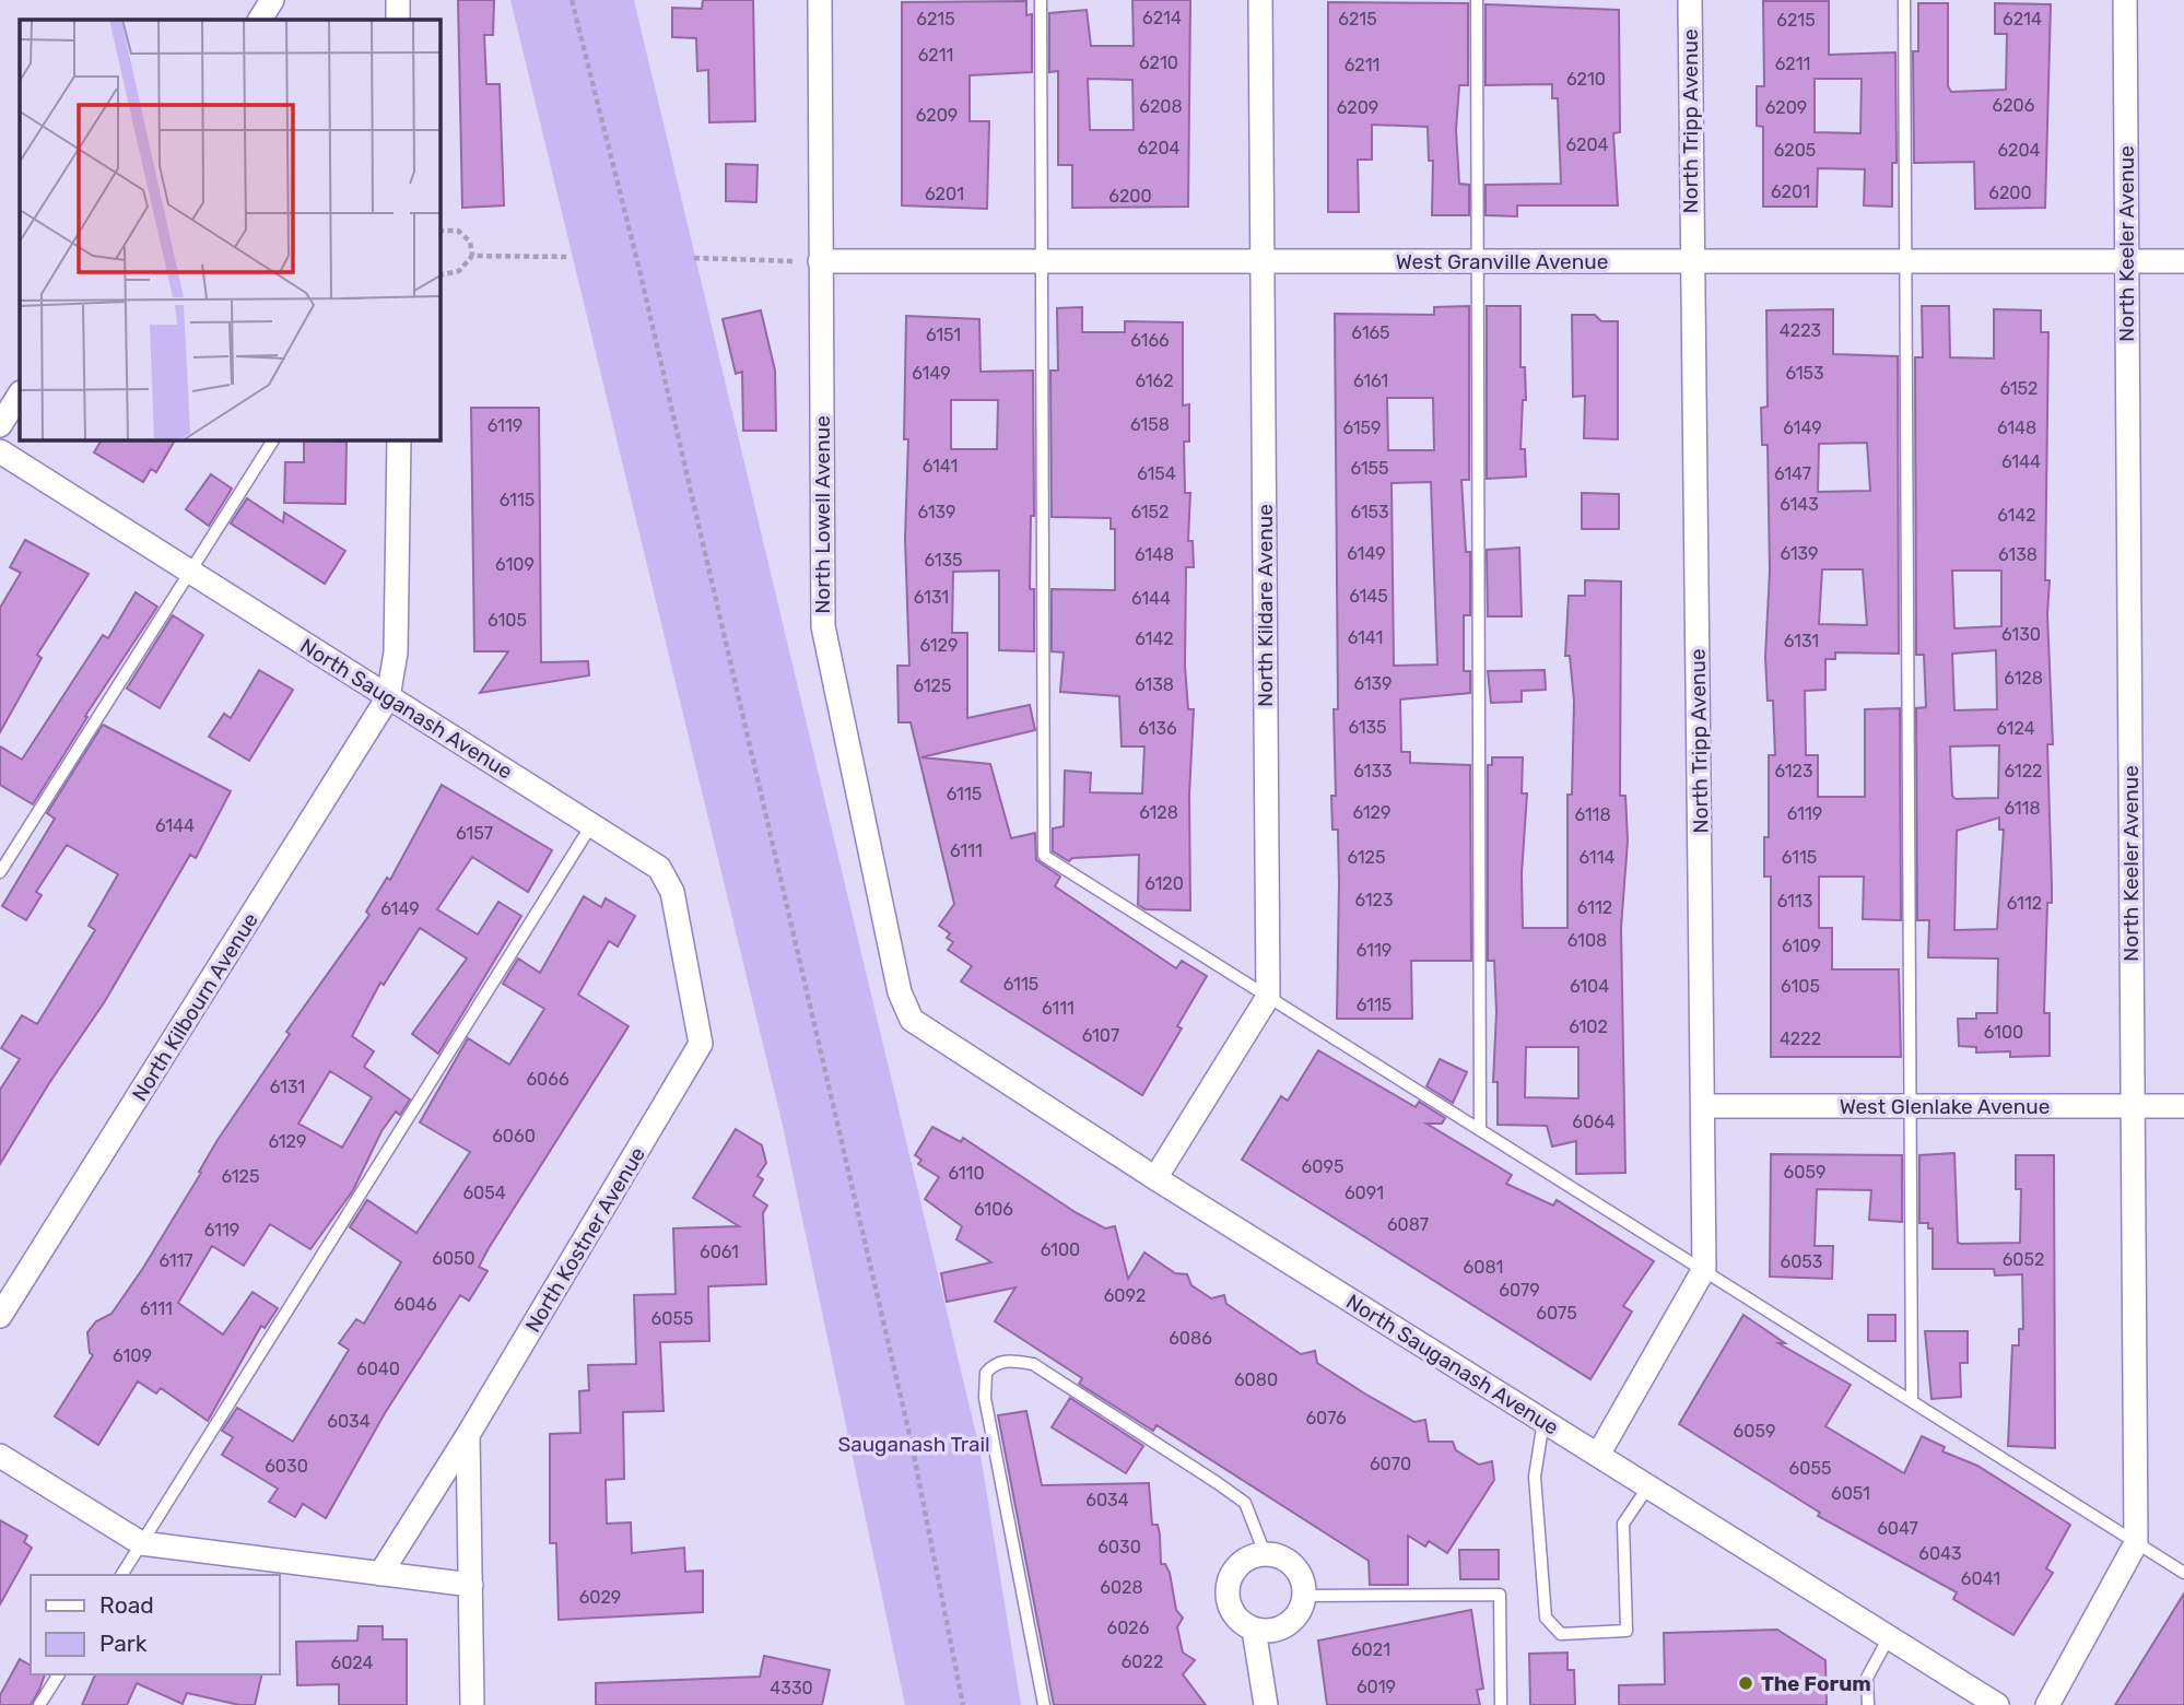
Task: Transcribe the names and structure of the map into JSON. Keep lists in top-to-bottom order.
{
  "streets": {
    "street": [
      "North Tripp Avenue",
      "North Keeler Avenue",
      "West Granville Avenue",
      "North Lowell Avenue",
      "North Kildare Avenue",
      "North Sauganash Avenue",
      "North Kilbourn Avenue",
      "West Glenlake Avenue",
      "North Kostner Avenue"
    ]
  },
  "crossings": [
    ["North Tripp Avenue", "West Granville Avenue"],
    ["North Tripp Avenue", "North Sauganash Avenue"],
    ["North Tripp Avenue", "West Glenlake Avenue"],
    ["North Keeler Avenue", "West Granville Avenue"],
    ["North Keeler Avenue", "West Glenlake Avenue"],
    ["West Granville Avenue", "North Lowell Avenue"],
    ["West Granville Avenue", "North Kildare Avenue"],
    ["North Lowell Avenue", "North Sauganash Avenue"],
    ["North Sauganash Avenue", "North Kilbourn Avenue"],
    ["North Sauganash Avenue", "North Kostner Avenue"]
  ],
  "parks": ["Sauganash Trail"],
  "places": ["The Forum"],
  "house_numbers": [
    "6214",
    "6215",
    "6215",
    "6214",
    "6215",
    "6211",
    "6210",
    "6211",
    "6211",
    "6210",
    "6206",
    "6208",
    "6209",
    "6209",
    "6209",
    "6204",
    "6204",
    "6205",
    "6204",
    "6201",
    "6200",
    "6201",
    "6200",
    "4223",
    "6165",
    "6151",
    "6166",
    "6149",
    "6153",
    "6162",
    "6161",
    "6152",
    "6158",
    "6119",
    "6159",
    "6149",
    "6148",
    "6144",
    "6141",
    "6155",
    "6154",
    "6147",
    "6115",
    "6143",
    "6139",
    "6152",
    "6153",
    "6142",
    "6149",
    "6139",
    "6148",
    "6138",
    "6135",
    "6109",
    "6145",
    "6131",
    "6144",
    "6105",
    "6130",
    "6141",
    "6142",
    "6131",
    "6129",
    "6128",
    "6139",
    "6138",
    "6125",
    "6135",
    "6136",
    "6124",
    "6133",
    "6123",
    "6122",
    "6115",
    "6118",
    "6128",
    "6129",
    "6119",
    "6118",
    "6144",
    "6157",
    "6111",
    "6125",
    "6114",
    "6115",
    "6120",
    "6123",
    "6113",
    "6112",
    "6112",
    "6149",
    "6108",
    "6109",
    "6119",
    "6115",
    "6104",
    "6105",
    "6115",
    "6111",
    "6102",
    "6100",
    "6107",
    "4222",
    "6066",
    "6131",
    "6064",
    "6060",
    "6129",
    "6095",
    "6059",
    "6110",
    "6125",
    "6054",
    "6091",
    "6106",
    "6087",
    "6119",
    "6100",
    "6061",
    "6050",
    "6052",
    "6117",
    "6053",
    "6081",
    "6079",
    "6092",
    "6046",
    "6111",
    "6075",
    "6055",
    "6086",
    "6109",
    "6040",
    "6080",
    "6076",
    "6034",
    "6059",
    "6070",
    "6030",
    "6055",
    "6051",
    "6034",
    "6047",
    "6030",
    "6043",
    "6041",
    "6028",
    "6029",
    "6026",
    "6021",
    "6022",
    "6024",
    "6019",
    "4330"
  ],
  "legend": ["Road", "Park"]
}
